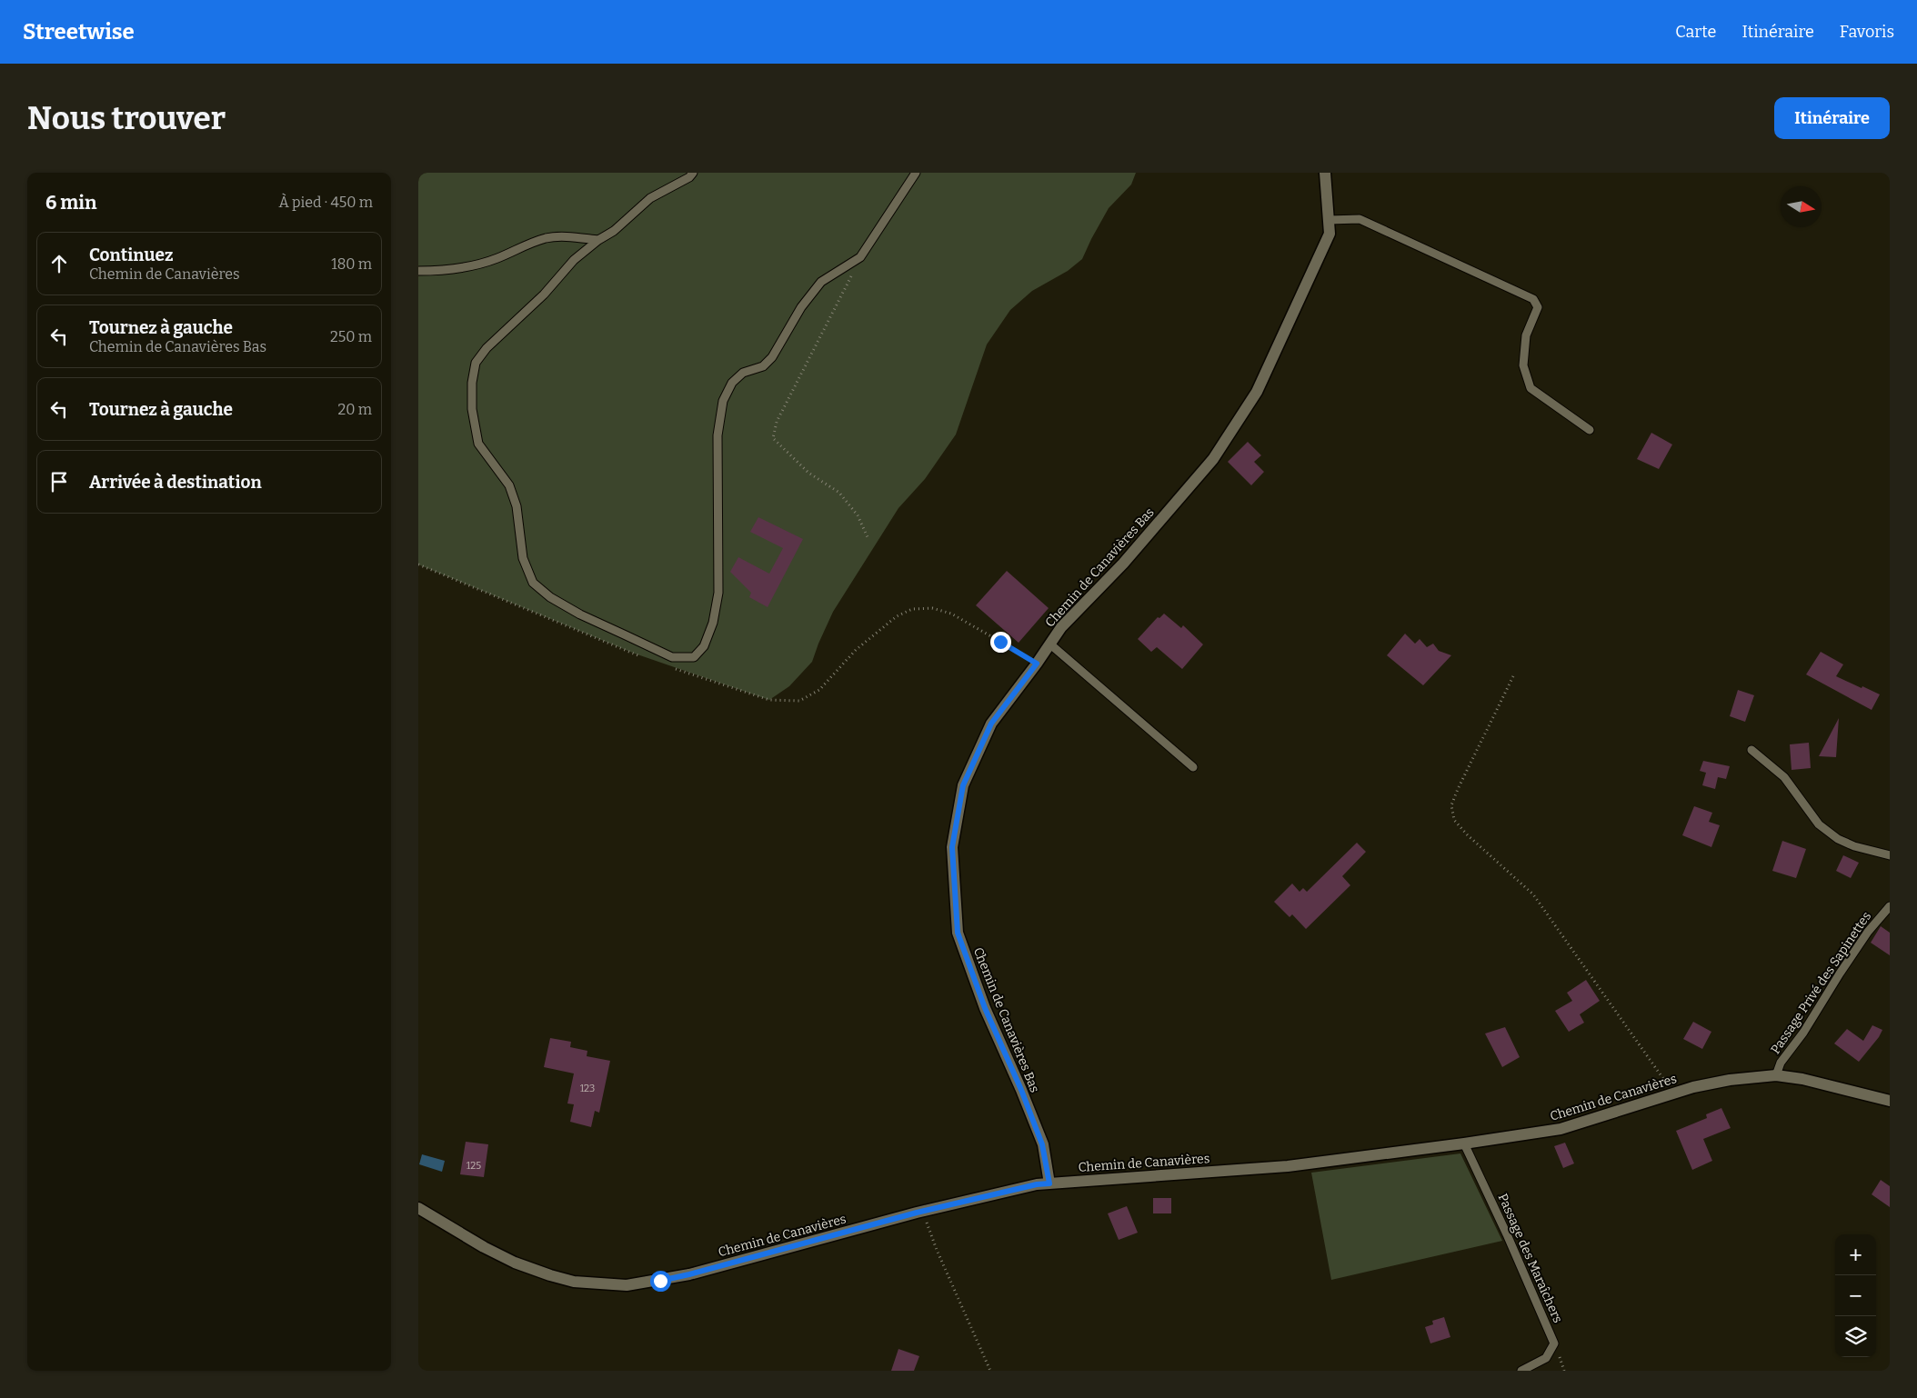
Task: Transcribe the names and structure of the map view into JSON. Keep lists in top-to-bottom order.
{
  "streets": {
    "street": ["Chemin de Canavières Bas", "Chemin de Canavières"],
    "lane": ["Passage Privé des Sapinettes", "Passage des Maraîchers"]
  },
  "crossings": [
    ["Chemin de Canavières Bas", "Chemin de Canavières"],
    ["Passage Privé des Sapinettes", "Chemin de Canavières"],
    ["Chemin de Canavières", "Passage des Maraîchers"]
  ],
  "house_numbers": ["123", "125"],
  "north": "right",
  "page": {
    "header": "Streetwise",
    "nav": ["Carte", "Itinéraire", "Favoris"],
    "buttons": "Itinéraire",
    "title": "Nous trouver",
    "heading": ["6 min", "À pied · 450 m"],
    "list": [
      ["Continuez", "Chemin de Canavières", "180 m"],
      ["Tournez à gauche", "Chemin de Canavières Bas", "250 m"],
      ["Tournez à gauche", "20 m"],
      "Arrivée à destination"
    ],
    "map_buttons": ["+", "−"]
  }
}
